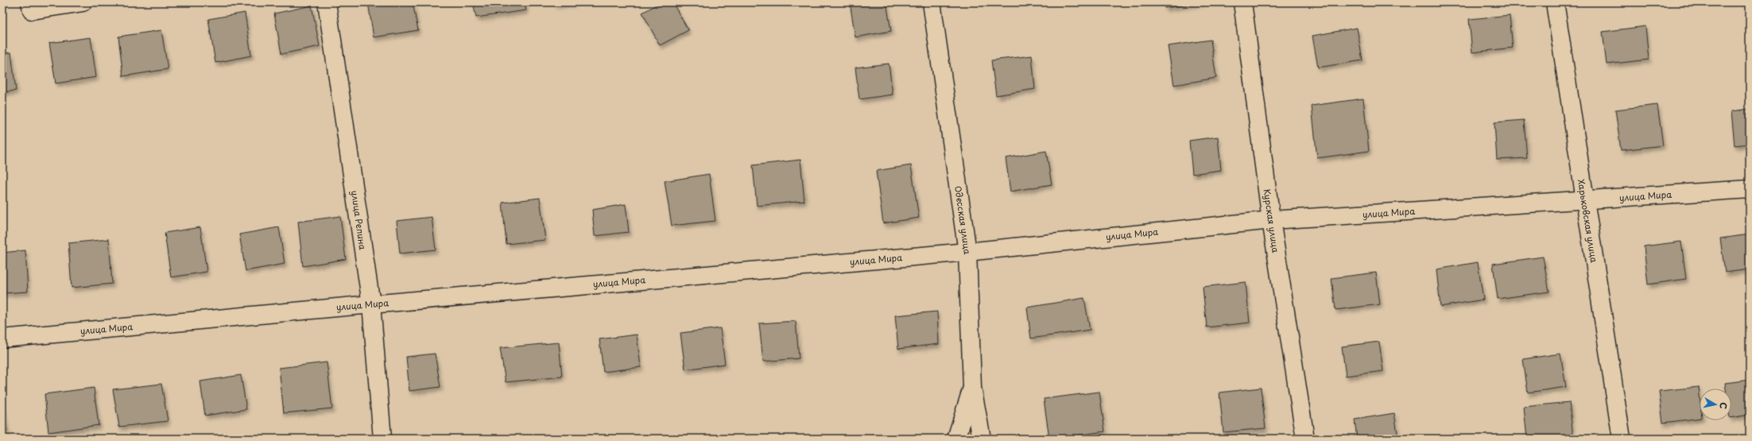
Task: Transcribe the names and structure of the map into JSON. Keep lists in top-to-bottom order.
{
  "streets": {
    "street": [
      "улица Мира",
      "улица Репина",
      "Одесская улица",
      "Курская улица",
      "Харьковская улица"
    ]
  },
  "crossings": [
    ["улица Мира", "улица Репина"],
    ["улица Мира", "Одесская улица"],
    ["улица Мира", "Курская улица"],
    ["улица Мира", "Харьковская улица"]
  ],
  "north": "right"
}
